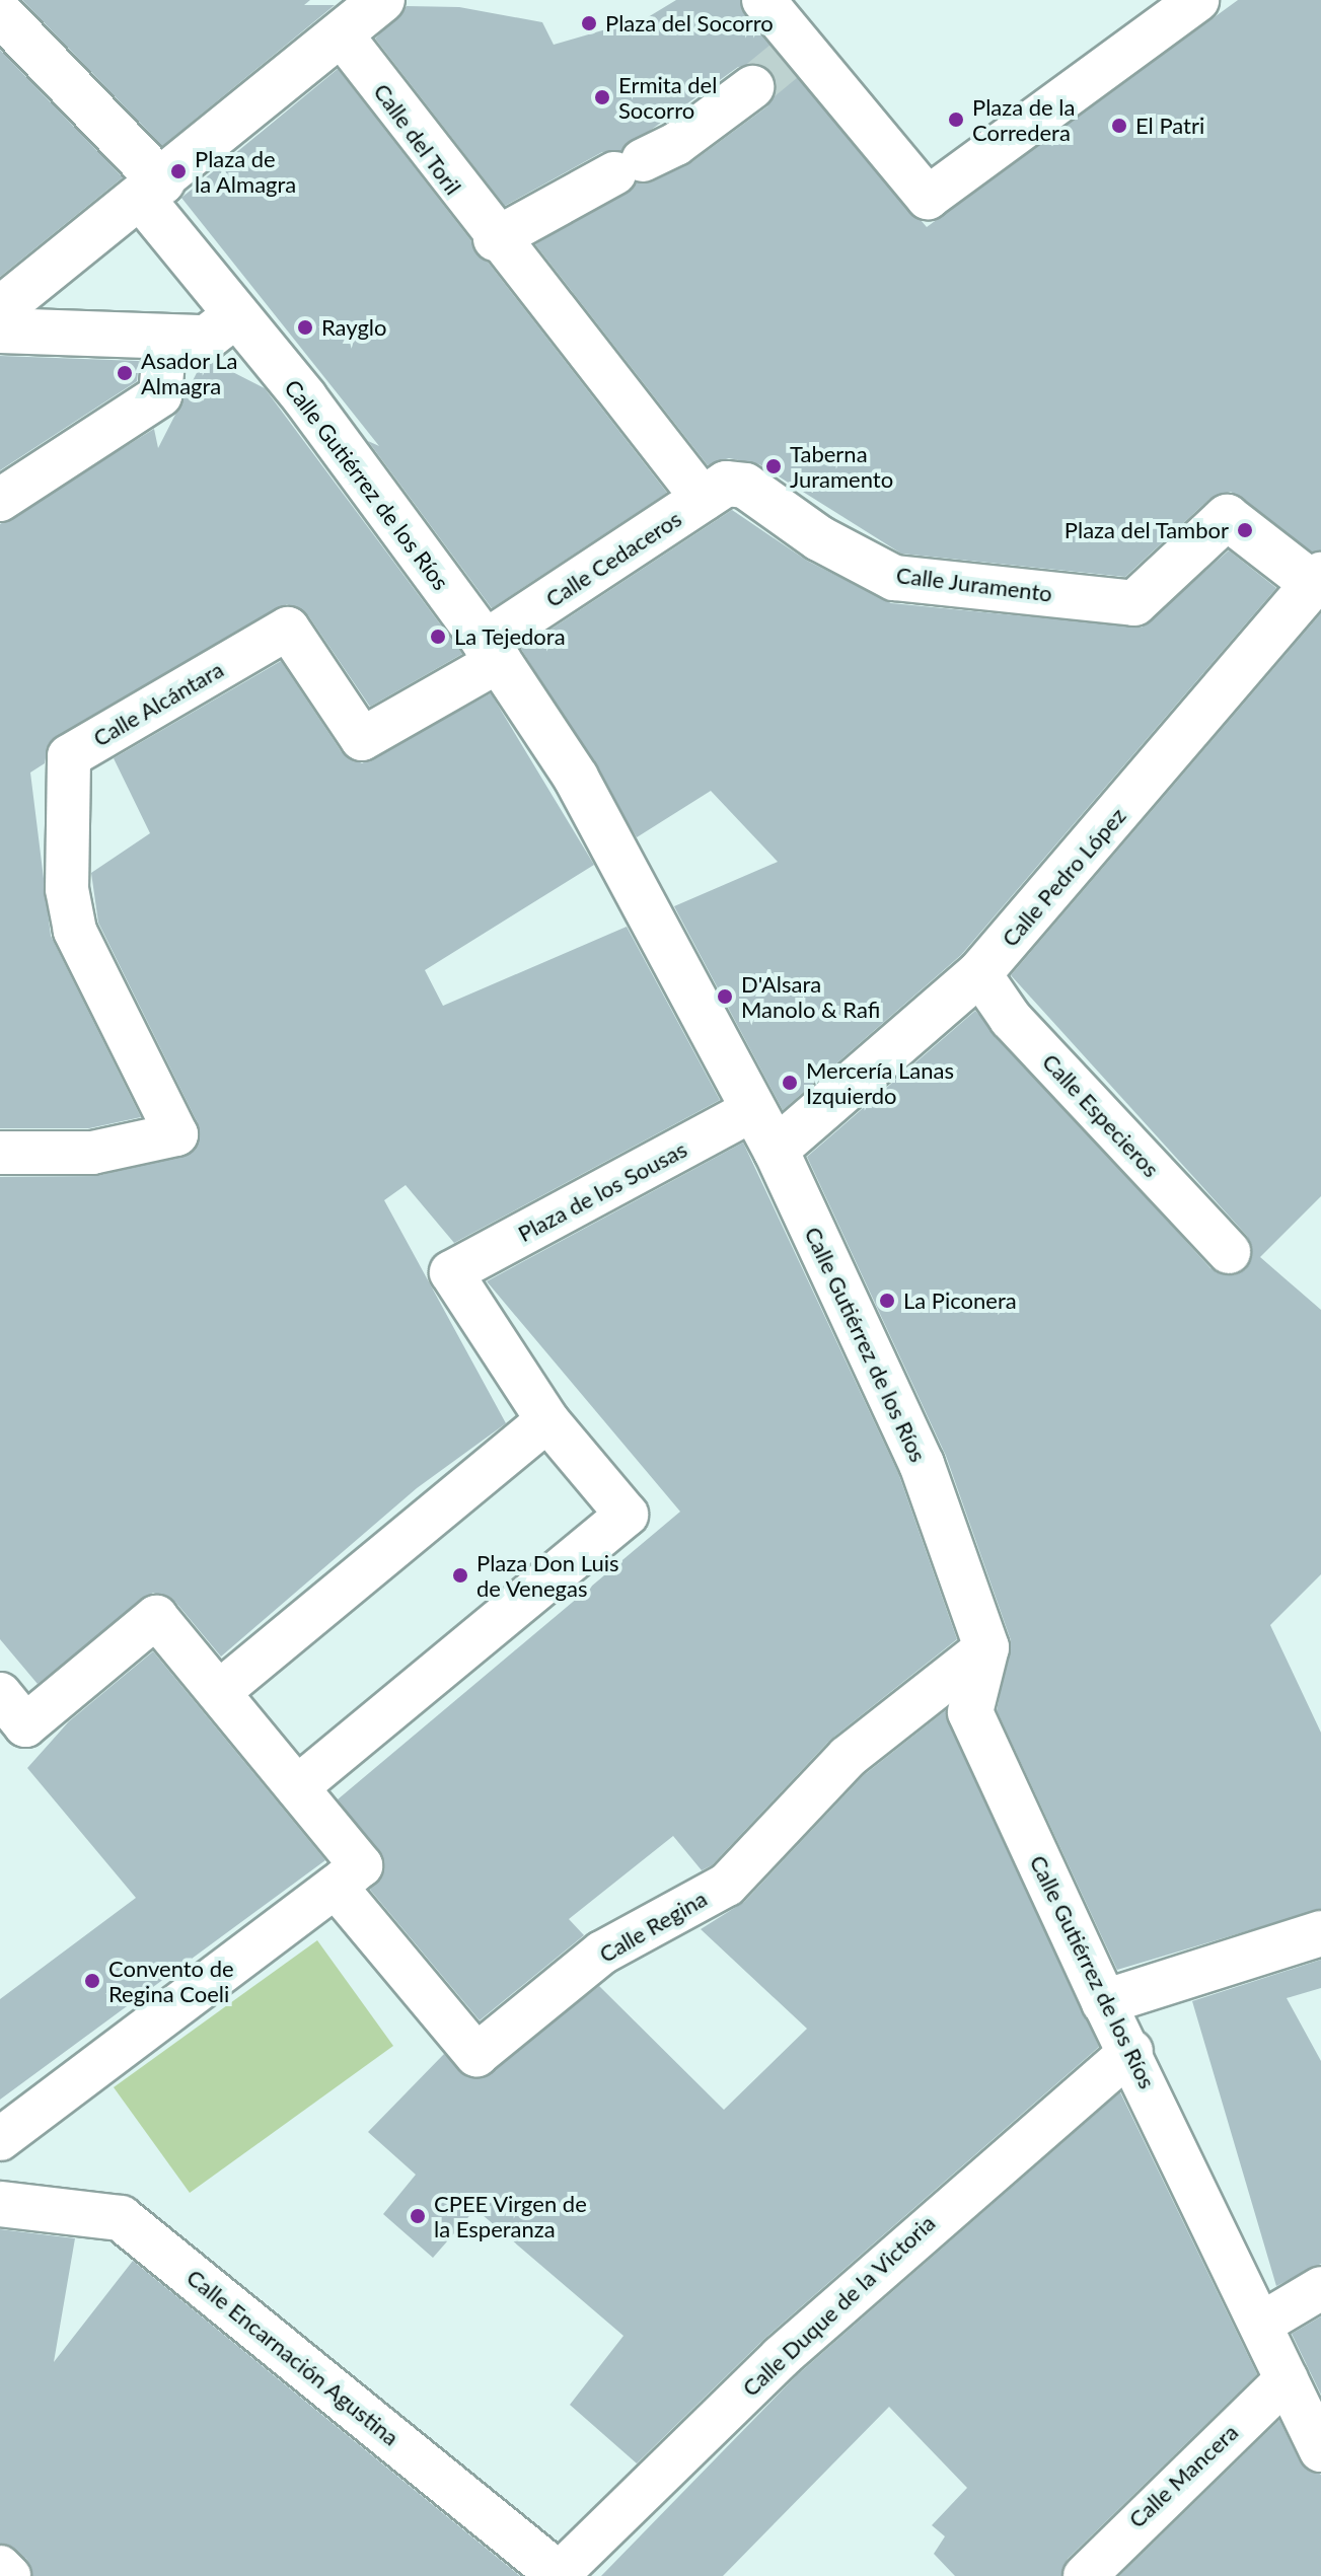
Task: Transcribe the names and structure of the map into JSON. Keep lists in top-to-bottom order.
{
  "streets": {
    "street": [
      "Calle del Toril",
      "Calle Gutiérrez de los Ríos",
      "Calle Cedaceros",
      "Calle Juramento",
      "Calle Alcántara",
      "Calle Pedro López",
      "Calle Especieros",
      "Plaza de los Sousas",
      "Calle Regina",
      "Calle Duque de la Victoria",
      "Calle Encarnación Agustina",
      "Calle Mancera"
    ]
  },
  "crossings": [
    ["Calle del Toril", "Calle Cedaceros"],
    ["Calle Gutiérrez de los Ríos", "Calle Cedaceros"],
    ["Calle Gutiérrez de los Ríos", "Calle Alcántara"],
    ["Calle Gutiérrez de los Ríos", "Calle Pedro López"],
    ["Calle Gutiérrez de los Ríos", "Plaza de los Sousas"],
    ["Calle Gutiérrez de los Ríos", "Calle Regina"],
    ["Calle Gutiérrez de los Ríos", "Calle Duque de la Victoria"],
    ["Calle Gutiérrez de los Ríos", "Calle Mancera"],
    ["Calle Cedaceros", "Calle Juramento"],
    ["Calle Cedaceros", "Calle Alcántara"],
    ["Calle Juramento", "Calle Pedro López"],
    ["Calle Pedro López", "Calle Especieros"],
    ["Calle Duque de la Victoria", "Calle Encarnación Agustina"]
  ],
  "places": [
    "Plaza del Socorro",
    "Ermita del Socorro",
    "Plaza de la Corredera",
    "El Patri",
    "Plaza de la Almagra",
    "Rayglo",
    "Asador La Almagra",
    "Taberna Juramento",
    "Plaza del Tambor",
    "La Tejedora",
    "D'Alsara Manolo & Rafi",
    "Mercería Lanas Izquierdo",
    "La Piconera",
    "Plaza Don Luis de Venegas",
    "Convento de Regina Coeli",
    "CPEE Virgen de la Esperanza"
  ]
}
